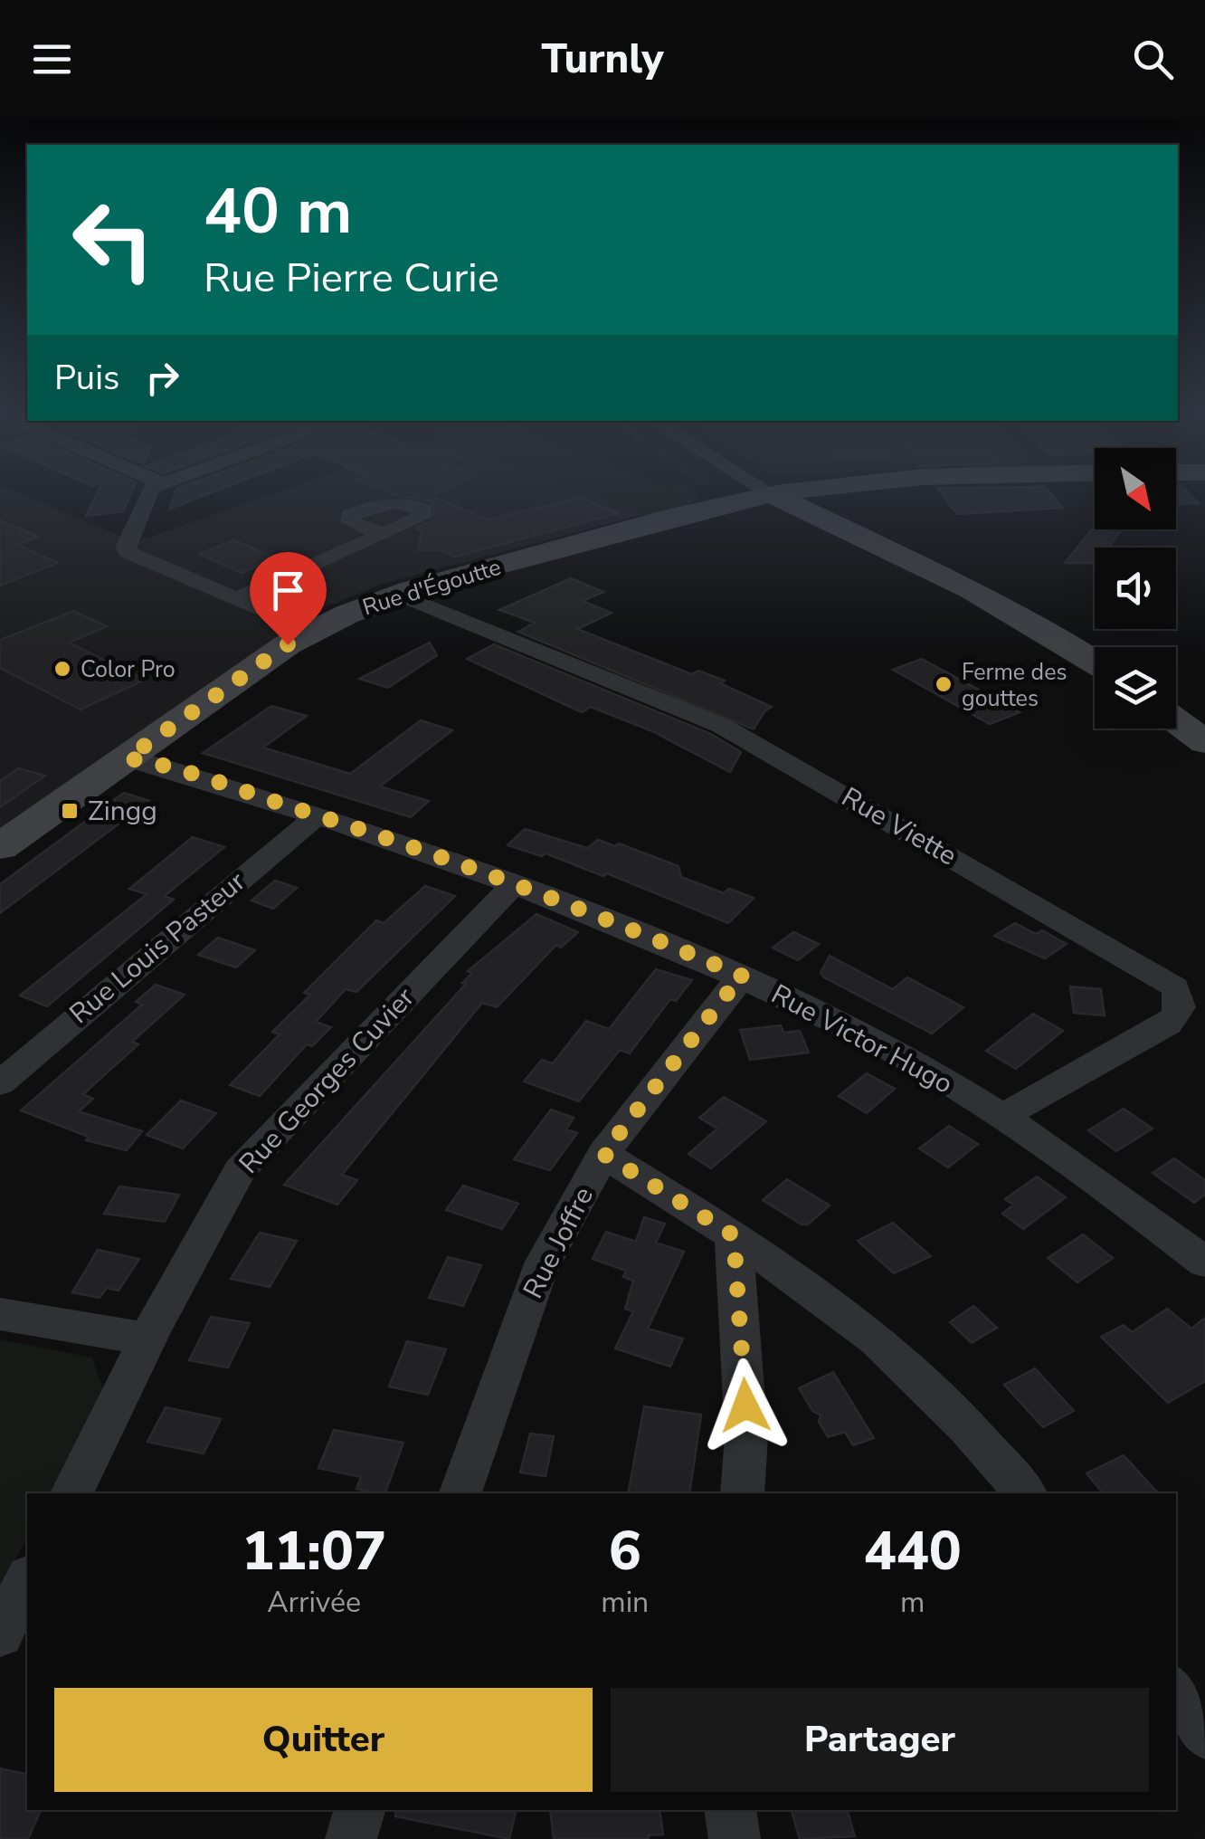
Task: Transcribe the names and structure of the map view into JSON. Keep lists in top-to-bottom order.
{
  "streets": {
    "main road": ["Rue d'Égoutte"],
    "street": [
      "Rue Viette",
      "Rue Louis Pasteur",
      "Rue Victor Hugo",
      "Rue Georges Cuvier",
      "Rue Joffre"
    ]
  },
  "crossings": [
    ["Rue d'Égoutte", "Rue Viette"],
    ["Rue d'Égoutte", "Rue Victor Hugo"],
    ["Rue Viette", "Rue Victor Hugo"],
    ["Rue Louis Pasteur", "Rue Victor Hugo"],
    ["Rue Victor Hugo", "Rue Georges Cuvier"],
    ["Rue Victor Hugo", "Rue Joffre"]
  ],
  "places": {
    "other": ["Color Pro", "Ferme des gouttes"],
    "transit": ["Zingg"]
  },
  "north": "bottom right",
  "page": {
    "header": "Turnly",
    "turn": ["40 m", "Rue Pierre Curie"],
    "then": "Puis",
    "eta": [
      "11:07",
      "Arrivée",
      "6",
      "min",
      "440",
      "m"
    ],
    "buttons": ["Quitter", "Partager"]
  }
}
